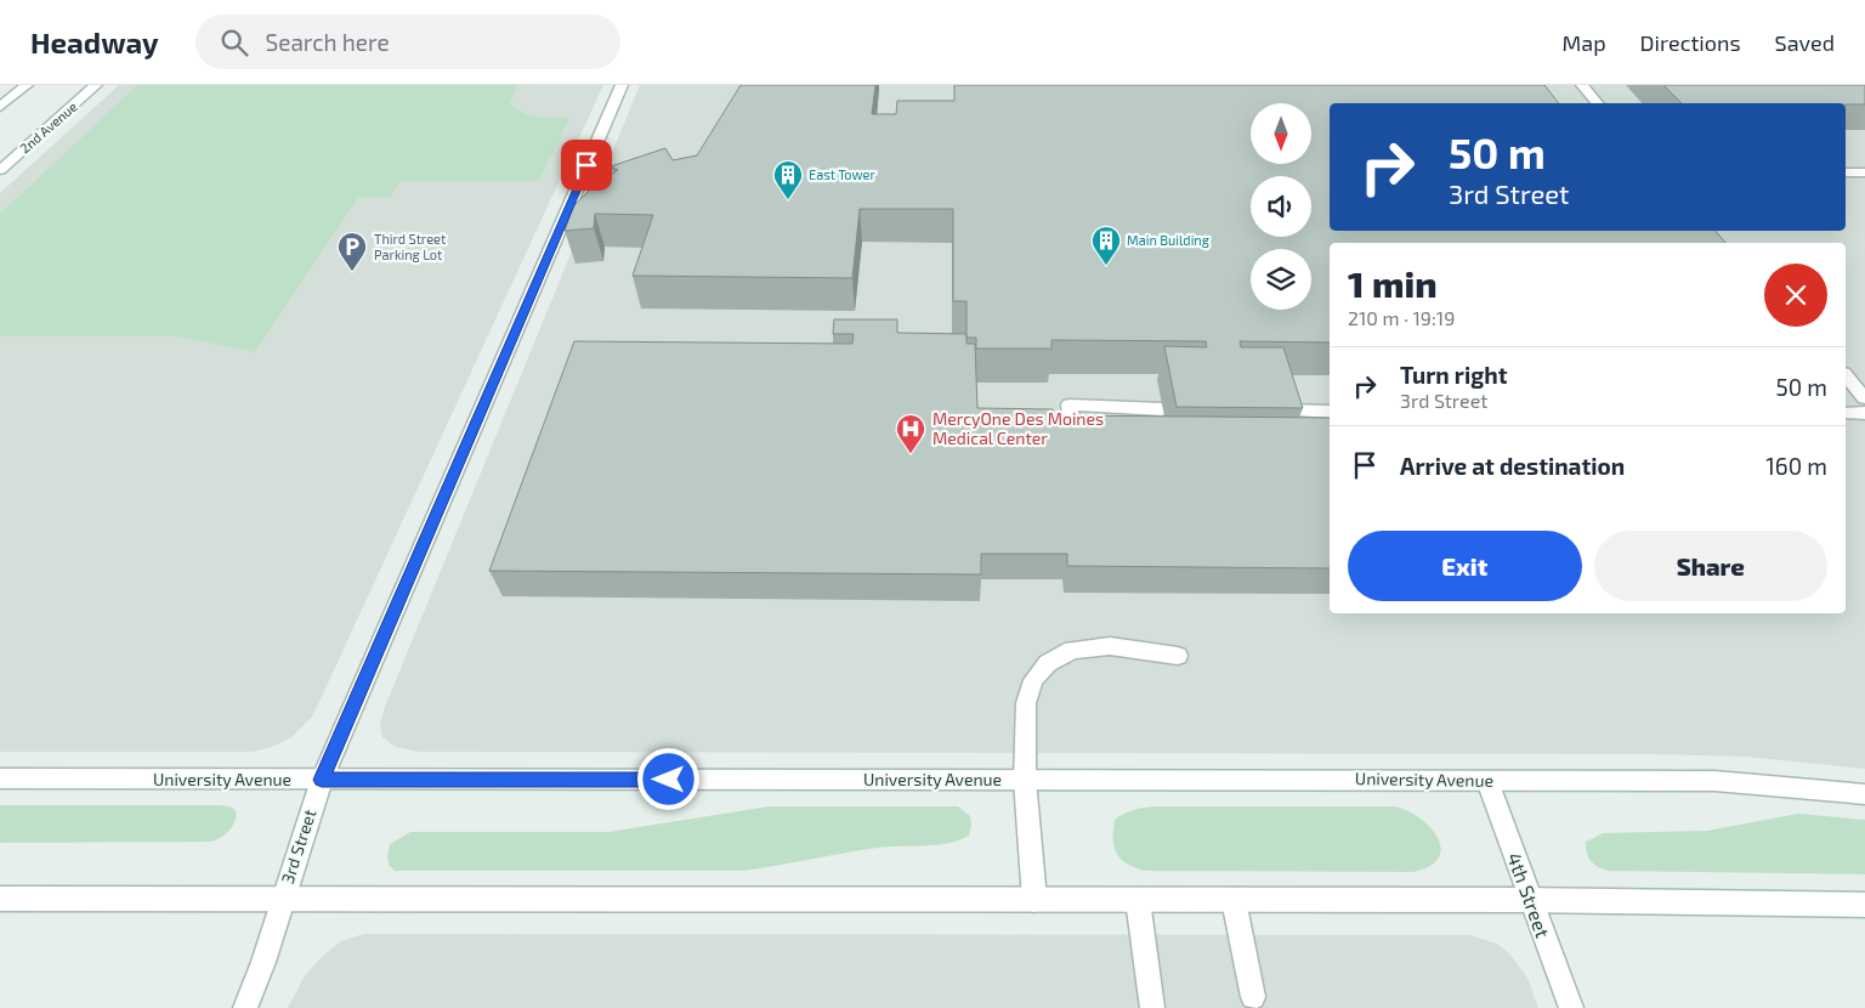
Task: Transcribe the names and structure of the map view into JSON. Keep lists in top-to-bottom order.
{
  "streets": {
    "main road": [
      "2nd Avenue",
      "University Avenue",
      "3rd Street",
      "4th Street"
    ]
  },
  "crossings": [
    ["University Avenue", "3rd Street"],
    ["University Avenue", "4th Street"]
  ],
  "places": {
    "building": ["East Tower", "Main Building"],
    "parking": ["Third Street Parking Lot"],
    "hospital": ["MercyOne Des Moines Medical Center"]
  },
  "north": "bottom",
  "page": {
    "header": "Headway",
    "search": "Search here",
    "nav": ["Map", "Directions", "Saved"],
    "turn": ["50 m", "3rd Street"],
    "heading": ["1 min", "210 m · 19:19"],
    "list": [
      {
        "name": "Turn right",
        "note": "3rd Street",
        "value": "50 m"
      },
      {
        "name": "Arrive at destination",
        "value": "160 m"
      }
    ],
    "buttons": ["Exit", "Share"]
  }
}
